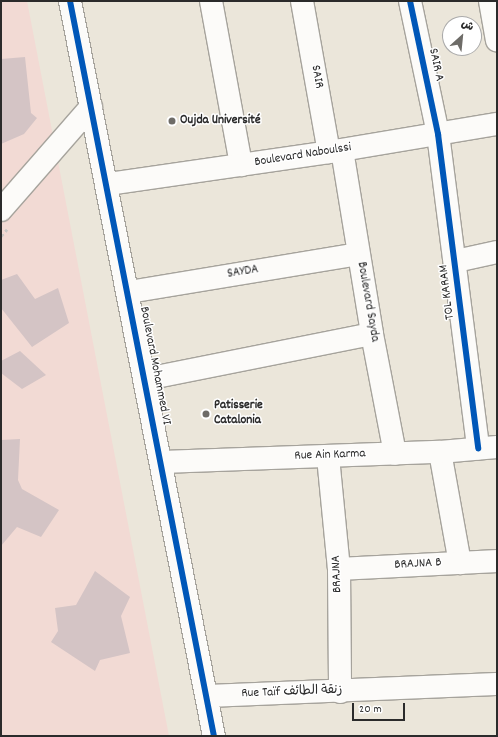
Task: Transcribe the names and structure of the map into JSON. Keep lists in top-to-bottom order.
{
  "streets": {
    "street": [
      "SAIR A",
      "SAIR",
      "Boulevard Naboulssi",
      "SAYDA",
      "TOL KARAM",
      "Boulevard Sayda",
      "Boulevard Mohammed VI",
      "Rue Ain Karma",
      "BRAJNA B",
      "BRAJNA",
      "Rue Taïf زنقة الطائف"
    ]
  },
  "crossings": [
    ["SAIR A", "Boulevard Naboulssi"],
    ["SAIR A", "TOL KARAM"],
    ["SAIR", "Boulevard Naboulssi"],
    ["SAIR", "Boulevard Sayda"],
    ["Boulevard Naboulssi", "TOL KARAM"],
    ["Boulevard Naboulssi", "Boulevard Sayda"],
    ["Boulevard Naboulssi", "Boulevard Mohammed VI"],
    ["SAYDA", "Boulevard Sayda"],
    ["SAYDA", "Boulevard Mohammed VI"],
    ["TOL KARAM", "Rue Ain Karma"],
    ["Boulevard Sayda", "Rue Ain Karma"],
    ["Boulevard Mohammed VI", "Rue Ain Karma"],
    ["Boulevard Mohammed VI", "Rue Taïf زنقة الطائف"],
    ["Rue Ain Karma", "BRAJNA"],
    ["BRAJNA B", "BRAJNA"],
    ["BRAJNA", "Rue Taïf زنقة الطائف"]
  ],
  "places": ["Oujda Université", "Patisserie Catalonia"],
  "scale_bar": "20 m",
  "north": "top right"
}
